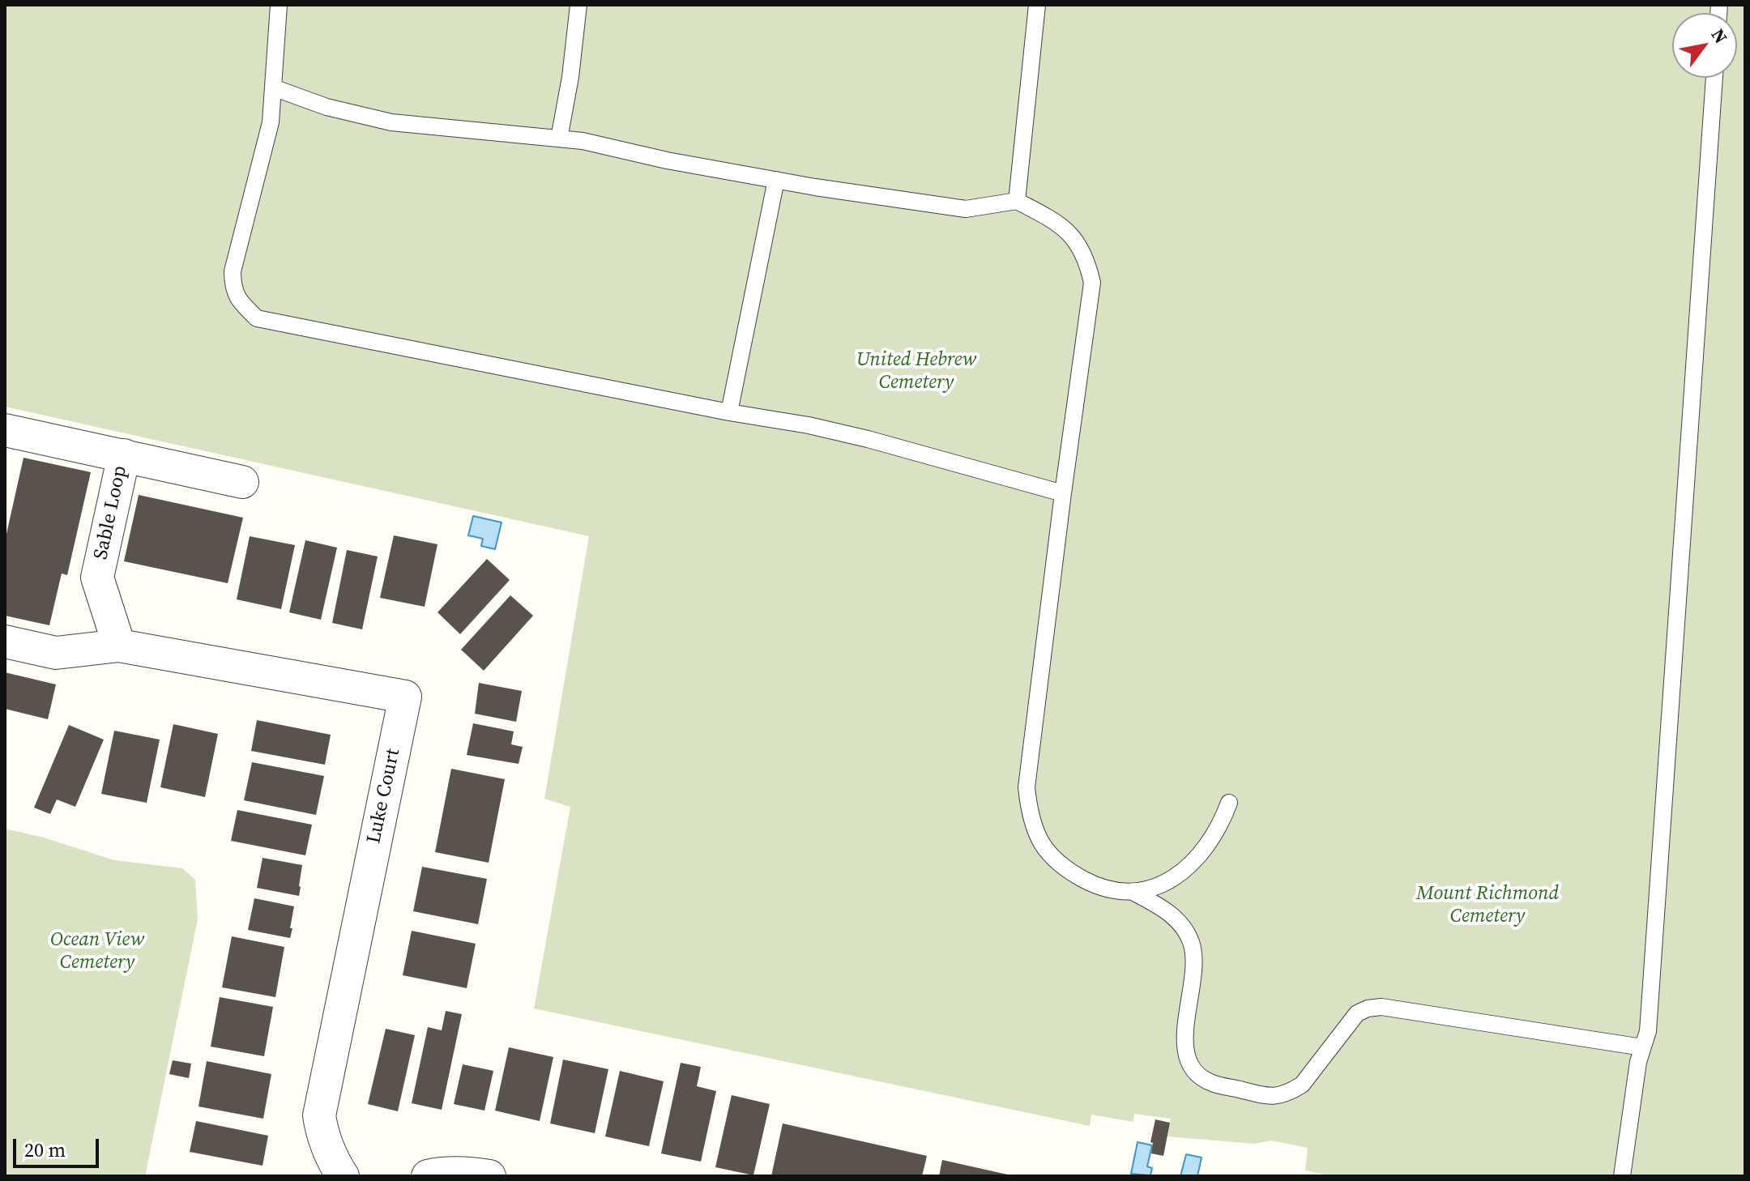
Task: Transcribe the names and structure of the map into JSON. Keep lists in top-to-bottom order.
{
  "streets": {
    "street": ["Sable Loop", "Luke Court"]
  },
  "crossings": [
    ["Sable Loop", "Luke Court"]
  ],
  "parks": ["United Hebrew Cemetery", "Mount Richmond Cemetery", "Ocean View Cemetery"],
  "scale_bar": "20 m",
  "north": "top right"
}
